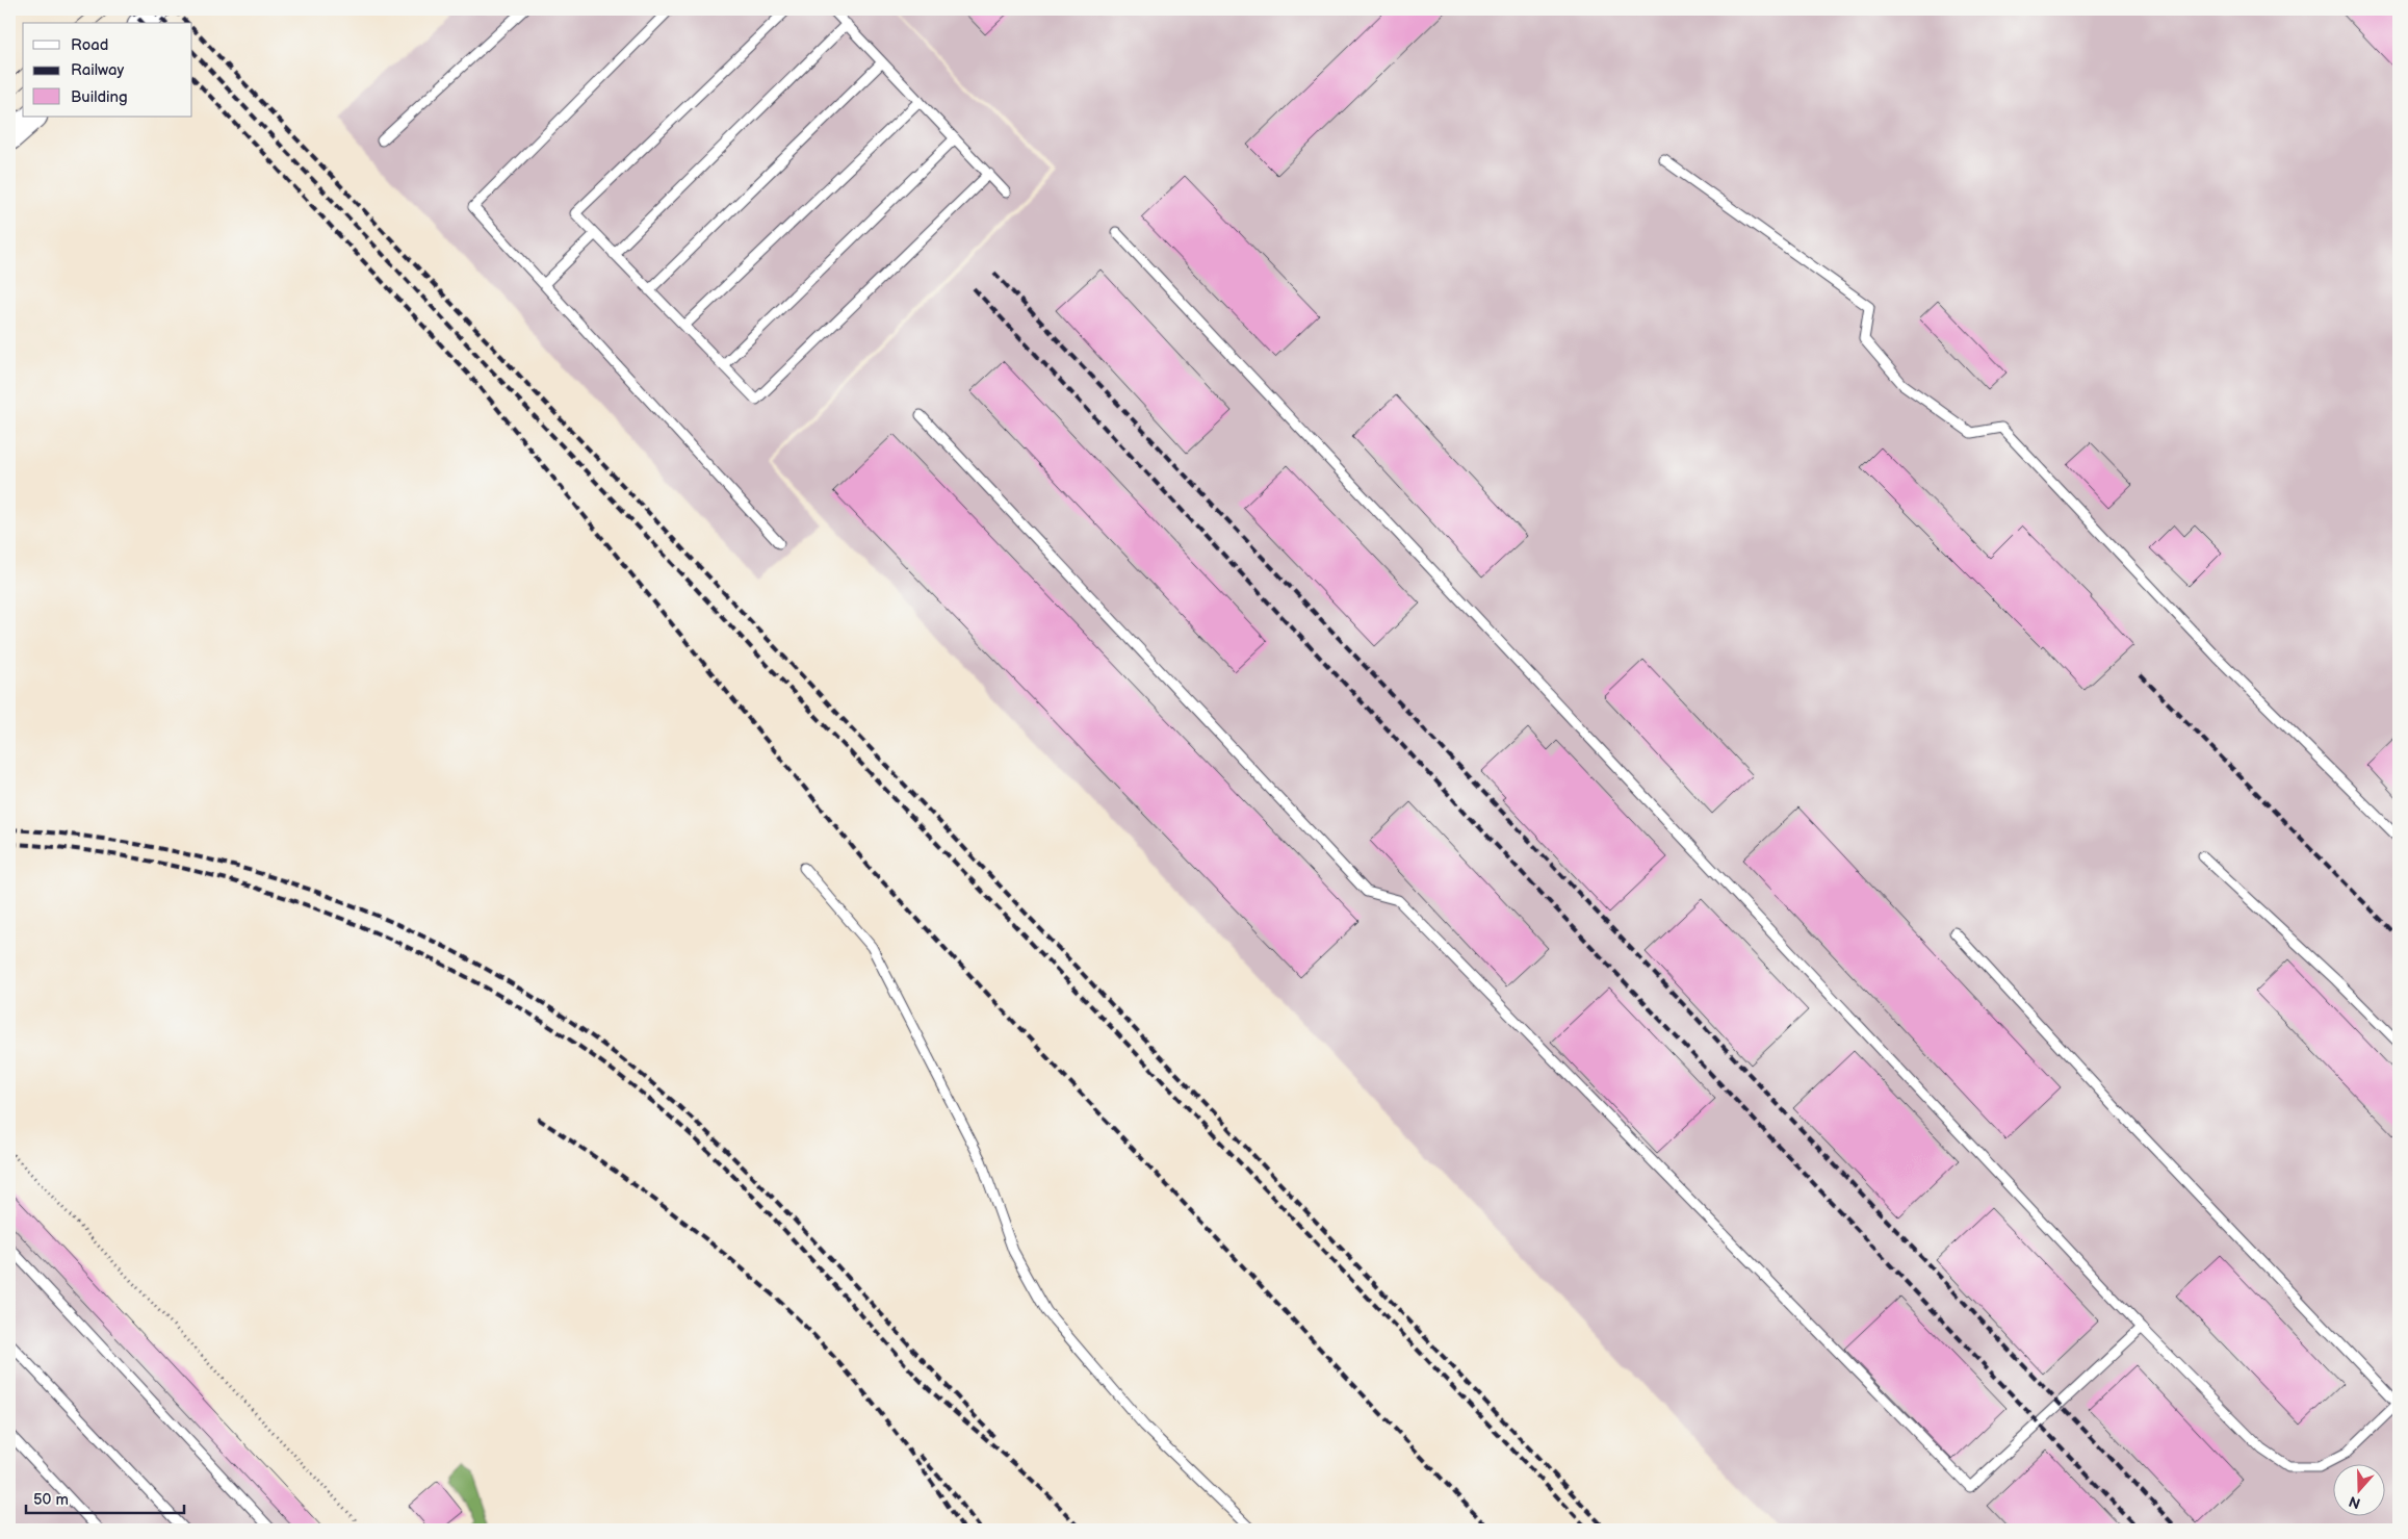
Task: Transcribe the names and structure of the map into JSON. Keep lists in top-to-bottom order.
{
  "legend": ["Road", "Railway", "Building"],
  "scale_bar": "50 m",
  "north": "bottom"
}
